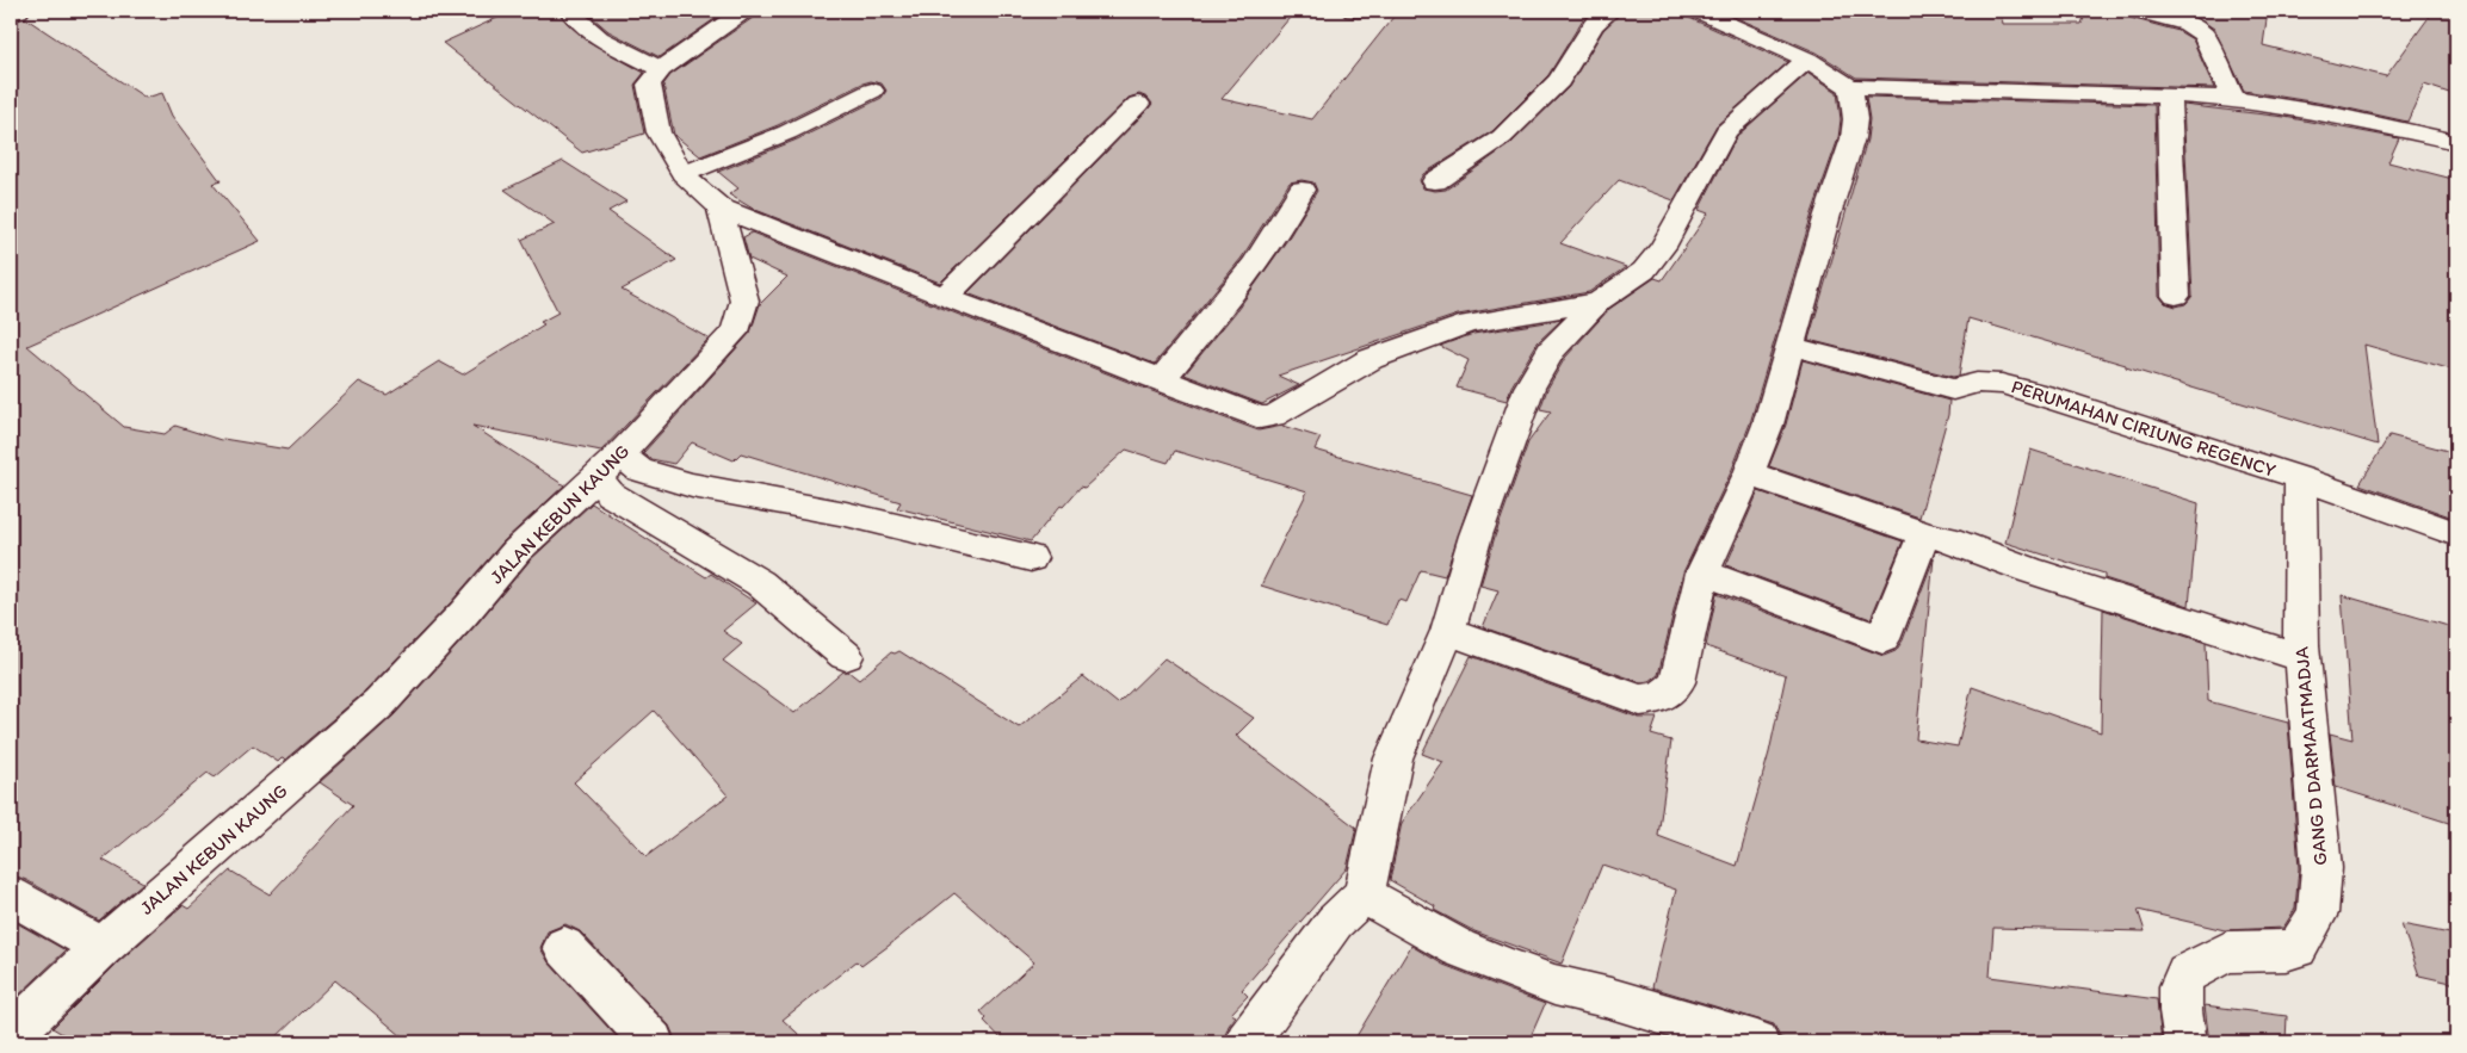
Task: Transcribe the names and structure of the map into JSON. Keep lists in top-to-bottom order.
{
  "streets": {
    "street": ["PERUMAHAN CIRIUNG REGENCY", "JALAN KEBUN KAUNG", "GANG D DARMAATMADJA"]
  },
  "crossings": [
    ["PERUMAHAN CIRIUNG REGENCY", "GANG D DARMAATMADJA"]
  ]
}
